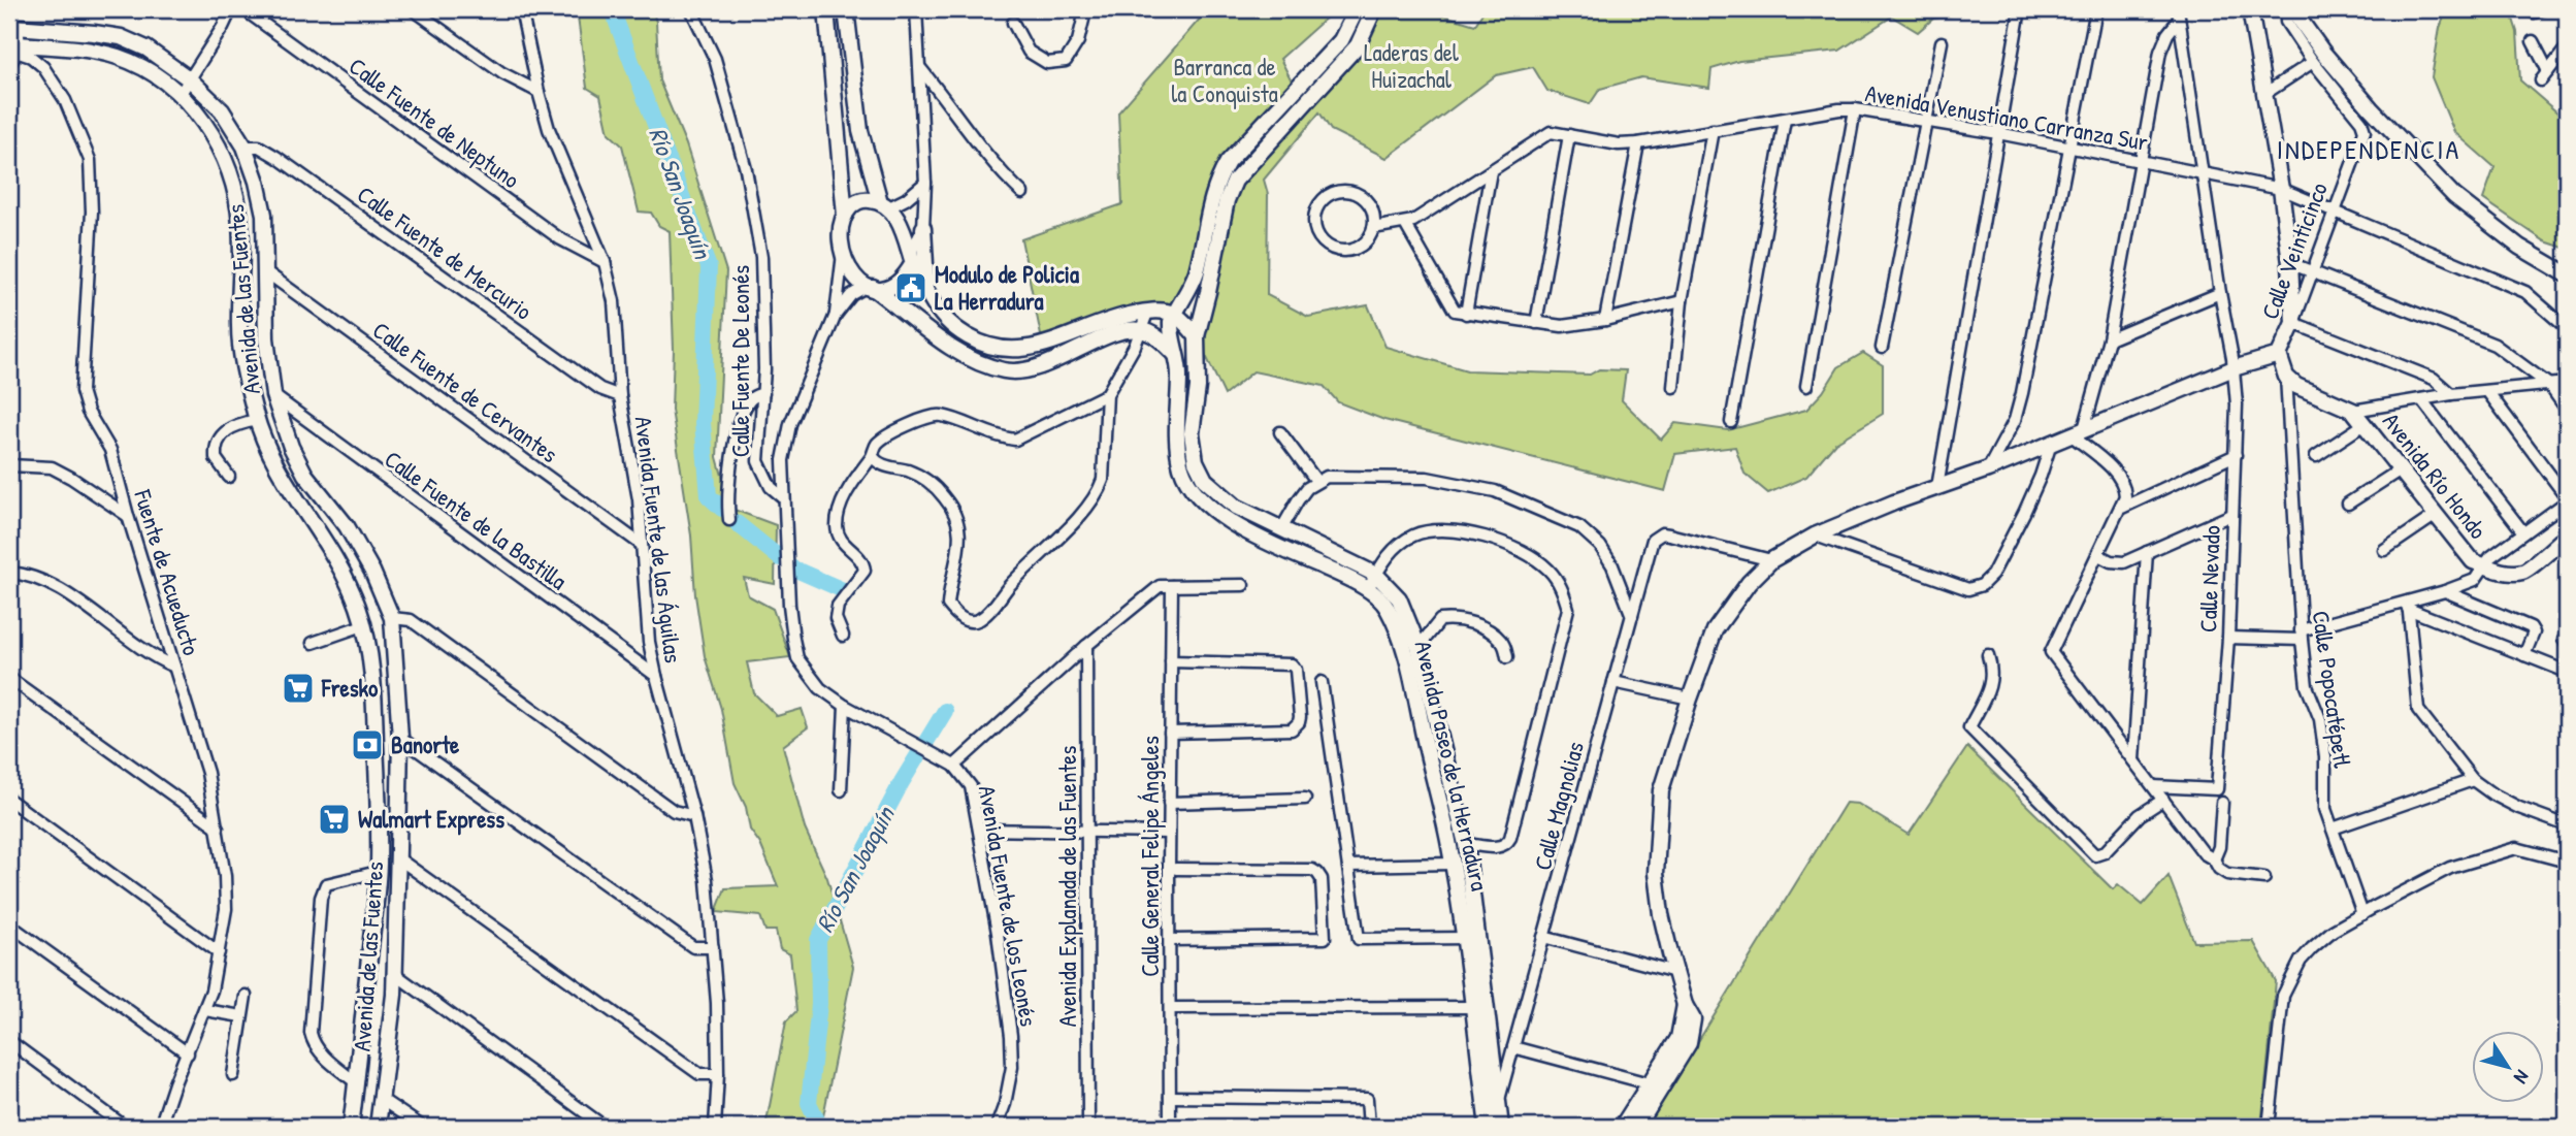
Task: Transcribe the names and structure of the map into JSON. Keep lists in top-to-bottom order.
{
  "streets": {
    "main road": [
      "Calle Veinticinco",
      "Avenida de las Fuentes",
      "Avenida Río Hondo",
      "Avenida Paseo de la Herradura"
    ],
    "street": [
      "Avenida Venustiano Carranza Sur",
      "Calle Fuente de Neptuno",
      "Calle Fuente de Mercurio",
      "Calle Fuente De Leonés",
      "Calle Fuente de Cervantes",
      "Calle Fuente de la Bastilla",
      "Avenida Fuente de las Águilas",
      "Fuente de Acueducto",
      "Calle Nevado",
      "Calle Popocatépetl",
      "Calle Magnolias",
      "Calle General Felipe Ángeles",
      "Avenida Explanada de las Fuentes",
      "Avenida Fuente de los Leonés"
    ]
  },
  "crossings": [
    ["Avenida Venustiano Carranza Sur", "Calle Veinticinco"],
    ["Avenida Venustiano Carranza Sur", "Calle Nevado"],
    ["Calle Fuente de Neptuno", "Avenida Fuente de las Águilas"],
    ["Calle Fuente de Mercurio", "Avenida de las Fuentes"],
    ["Calle Fuente de Mercurio", "Avenida Fuente de las Águilas"],
    ["Avenida de las Fuentes", "Calle Fuente de Cervantes"],
    ["Avenida de las Fuentes", "Calle Fuente de la Bastilla"],
    ["Avenida de las Fuentes", "Fuente de Acueducto"],
    ["Calle Fuente De Leonés", "Avenida Fuente de los Leonés"],
    ["Calle Fuente de Cervantes", "Avenida Fuente de las Águilas"],
    ["Avenida Río Hondo", "Calle Popocatépetl"],
    ["Calle Fuente de la Bastilla", "Avenida Fuente de las Águilas"],
    ["Avenida Paseo de la Herradura", "Calle Magnolias"]
  ],
  "districts": ["INDEPENDENCIA"],
  "water": ["Río San Joaquín"],
  "parks": ["Laderas del Huizachal", "Barranca de la Conquista"],
  "places": {
    "public building": ["Modulo de Policia La Herradura"],
    "supermarket": ["Fresko", "Walmart Express"],
    "bank": ["Banorte"]
  },
  "north": "bottom right"
}
